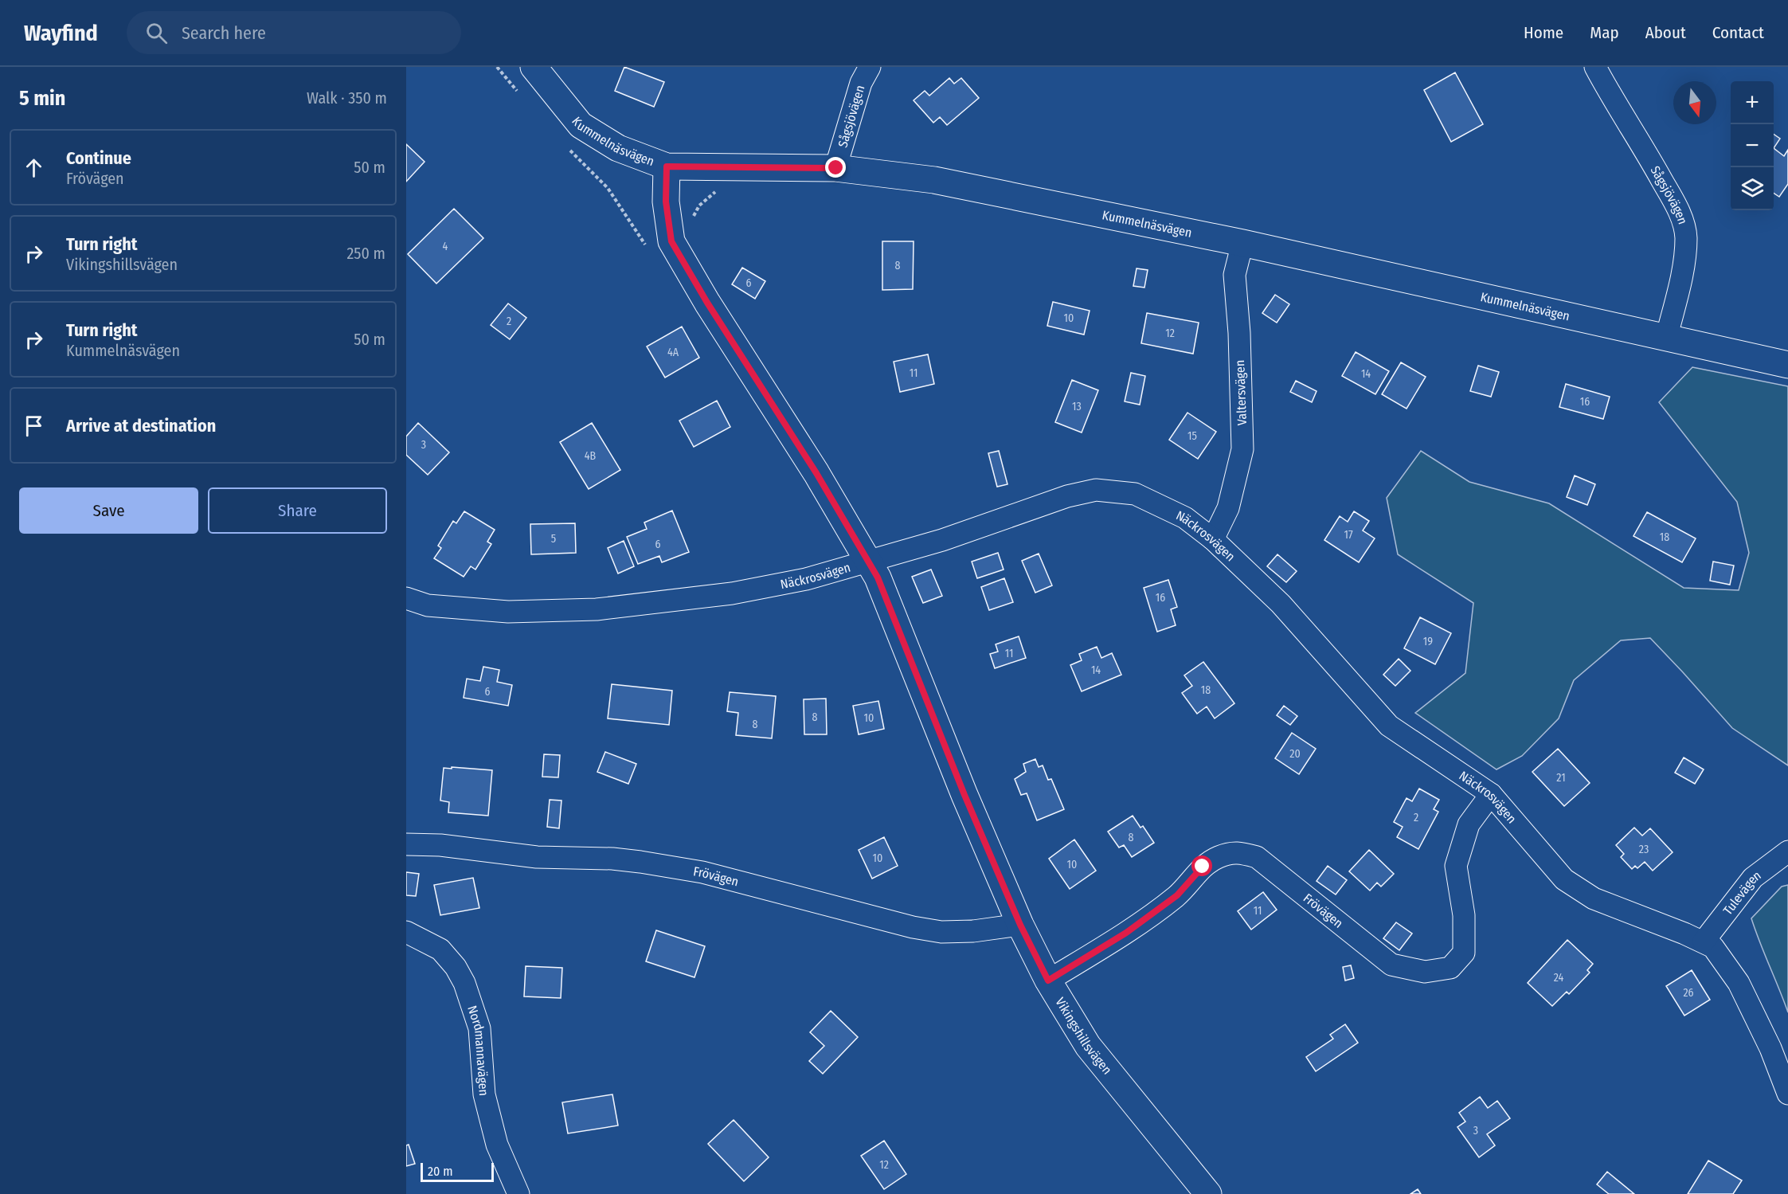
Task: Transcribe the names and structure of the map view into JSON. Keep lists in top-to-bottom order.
{
  "streets": {
    "street": [
      "Sågsjövägen",
      "Kummelnäsvägen",
      "Valtersvägen",
      "Näckrosvägen",
      "Frövägen",
      "Tulevägen",
      "Vikingshillsvägen",
      "Nordmannavägen"
    ]
  },
  "crossings": [
    ["Sågsjövägen", "Kummelnäsvägen"],
    ["Kummelnäsvägen", "Valtersvägen"],
    ["Kummelnäsvägen", "Vikingshillsvägen"],
    ["Valtersvägen", "Näckrosvägen"],
    ["Näckrosvägen", "Frövägen"],
    ["Näckrosvägen", "Tulevägen"],
    ["Näckrosvägen", "Vikingshillsvägen"],
    ["Frövägen", "Vikingshillsvägen"]
  ],
  "house_numbers": [
    "4",
    "8",
    "6",
    "10",
    "2",
    "12",
    "4A",
    "11",
    "14",
    "16",
    "13",
    "15",
    "3",
    "4B",
    "17",
    "18",
    "5",
    "6",
    "16",
    "19",
    "11",
    "14",
    "18",
    "6",
    "8",
    "10",
    "8",
    "20",
    "21",
    "2",
    "8",
    "23",
    "10",
    "10",
    "11",
    "24",
    "26",
    "3",
    "12"
  ],
  "scale_bar": "20 m",
  "north": "bottom",
  "page": {
    "header": "Wayfind",
    "search": "Search here",
    "nav": [
      "Home",
      "Map",
      "About",
      "Contact"
    ],
    "heading": ["5 min", "Walk · 350 m"],
    "map_buttons": ["+", "−"],
    "list": [
      ["Continue", "Frövägen", "50 m"],
      ["Turn right", "Vikingshillsvägen", "250 m"],
      ["Turn right", "Kummelnäsvägen", "50 m"],
      "Arrive at destination"
    ],
    "buttons": ["Save", "Share"],
    "scale": "20 m"
  }
}
